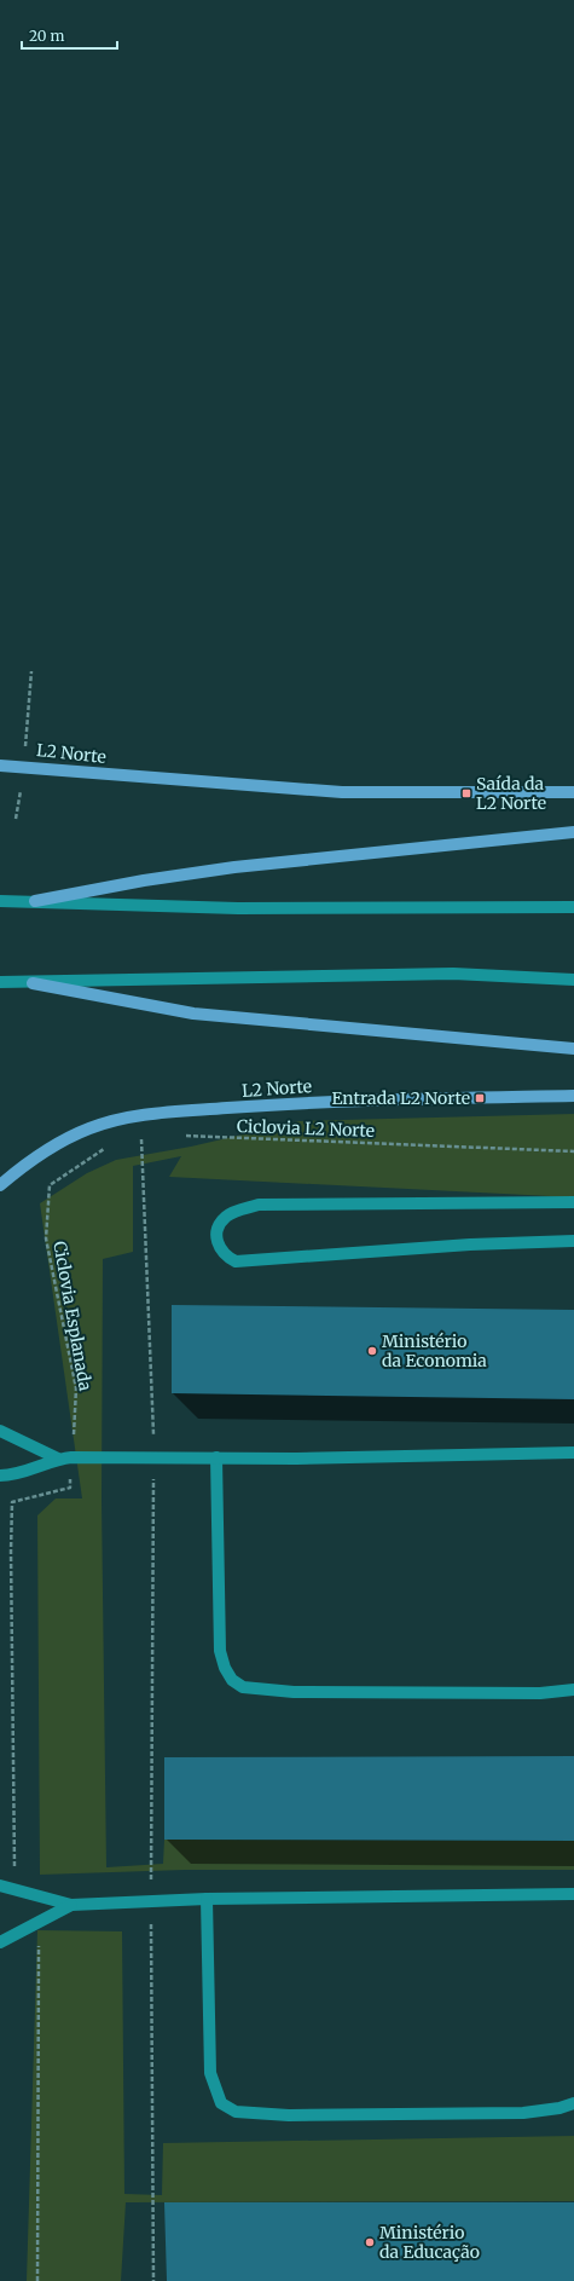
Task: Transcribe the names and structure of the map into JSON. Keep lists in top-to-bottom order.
{
  "streets": {
    "main road": ["L2 Norte"],
    "path": ["Ciclovia L2 Norte", "Ciclovia Esplanada"]
  },
  "places": {
    "transit": ["Saída da L2 Norte", "Entrada L2 Norte"],
    "other": ["Ministério da Economia", "Ministério da Educação"]
  },
  "scale_bar": "20 m"
}
